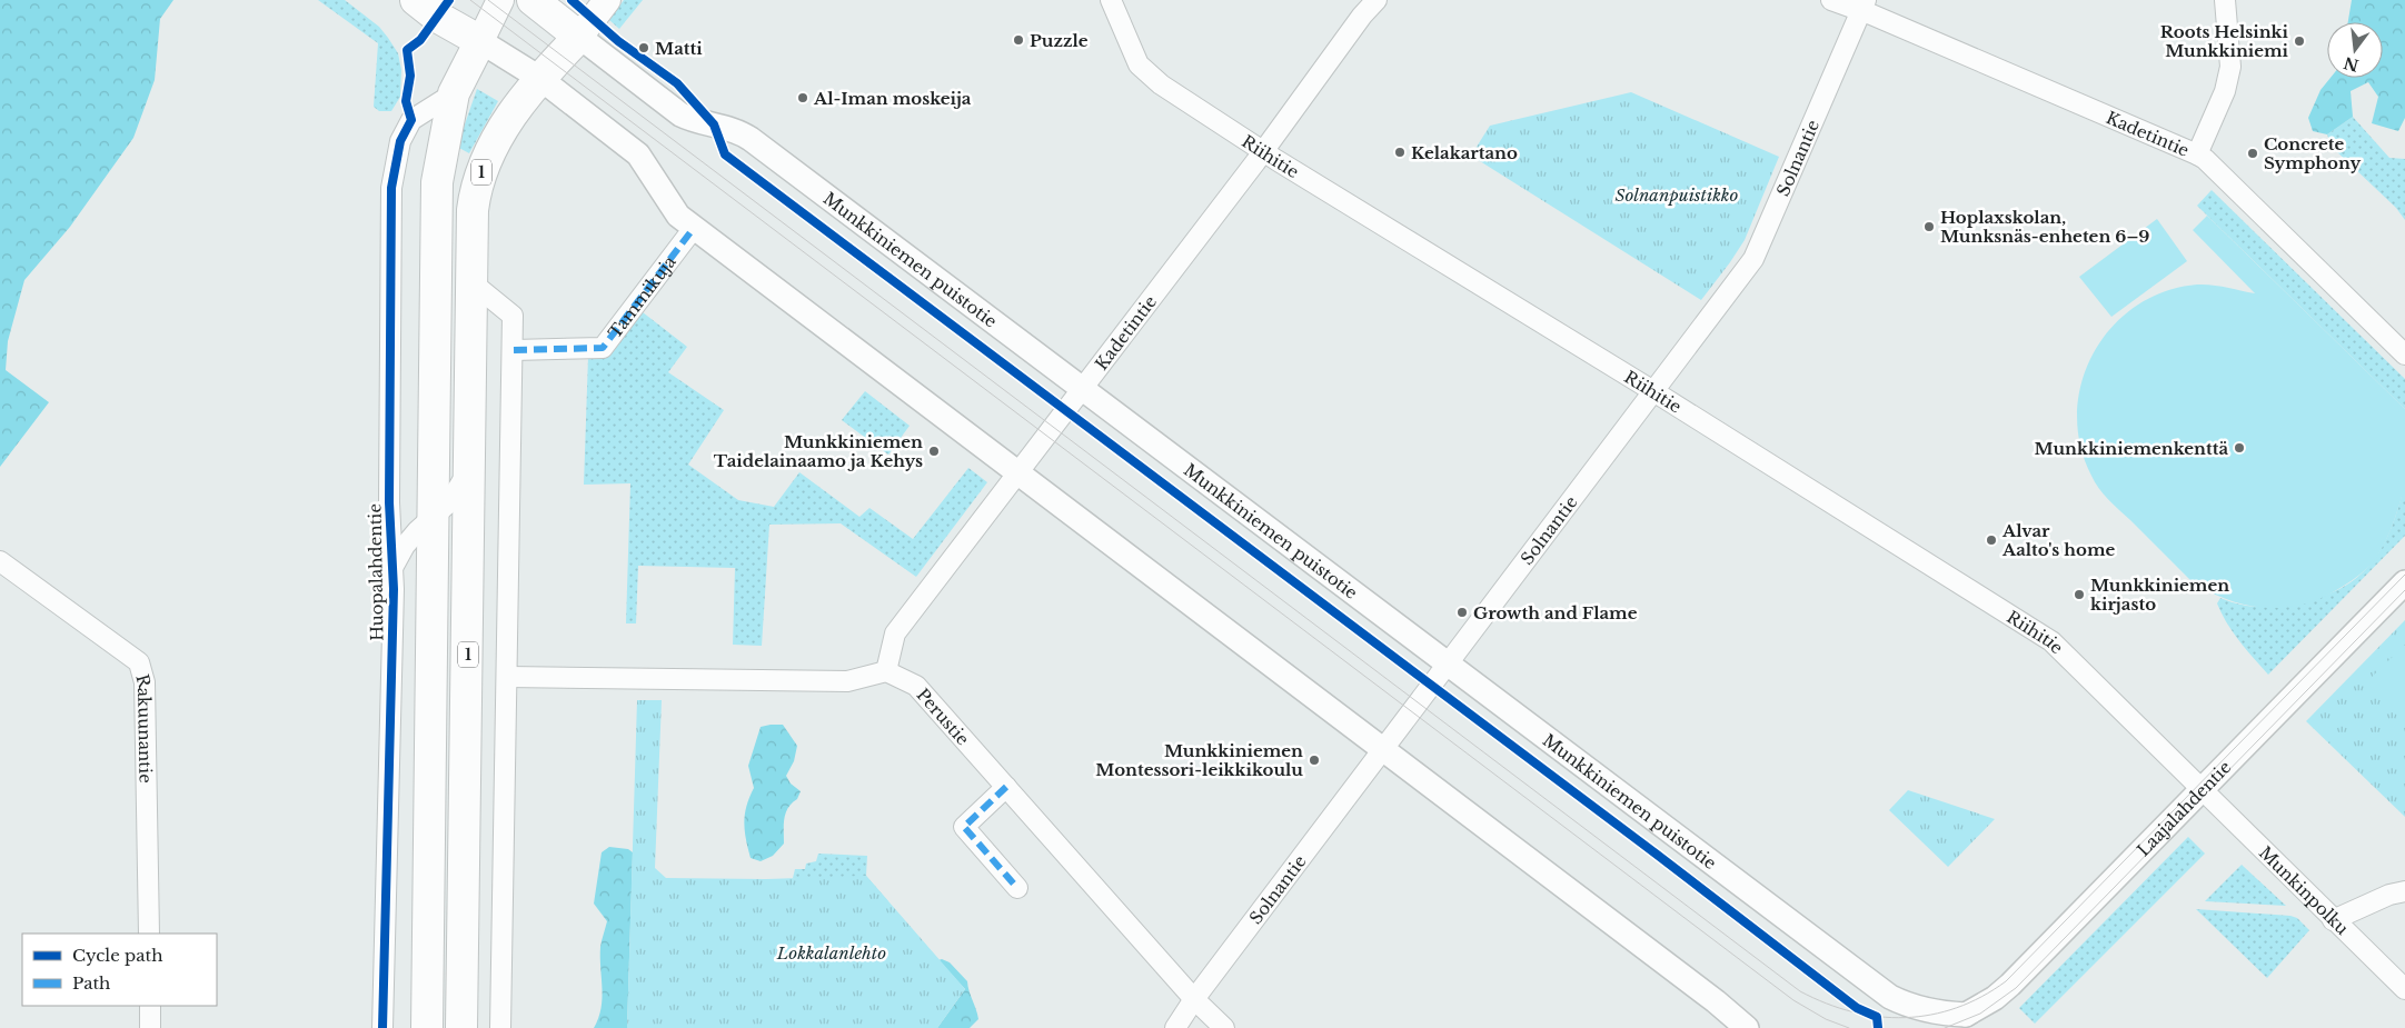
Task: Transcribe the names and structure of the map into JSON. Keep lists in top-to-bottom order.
{
  "streets": {
    "main road": ["1"],
    "street": [
      "Kadetintie",
      "Riihitie",
      "Solnantie",
      "Munkkiniemen puistotie",
      "Tammikuja",
      "Huopalahdentie",
      "Perustie",
      "Rakuunantie",
      "Laajalahdentie",
      "Munkinpolku"
    ]
  },
  "crossings": [
    ["Kadetintie", "Riihitie"],
    ["Kadetintie", "Solnantie"],
    ["Kadetintie", "Munkkiniemen puistotie"],
    ["Kadetintie", "Perustie"],
    ["Riihitie", "Solnantie"],
    ["Riihitie", "Laajalahdentie"],
    ["Riihitie", "Munkinpolku"],
    ["Solnantie", "Munkkiniemen puistotie"],
    ["Solnantie", "Perustie"],
    ["1", "Huopalahdentie"],
    ["Munkkiniemen puistotie", "Laajalahdentie"],
    ["Laajalahdentie", "Munkinpolku"]
  ],
  "parks": ["Solnanpuistikko", "Lokkalanlehto"],
  "places": [
    "Puzzle",
    "Roots Helsinki Munkkiniemi",
    "Matti",
    "Al-Iman moskeija",
    "Kelakartano",
    "Concrete Symphony",
    "Hoplaxskolan, Munksnäs-enheten 6–9",
    "Munkkiniemenkenttä",
    "Munkkiniemen Taidelainaamo ja Kehys",
    "Alvar Aalto's home",
    "Munkkiniemen kirjasto",
    "Growth and Flame",
    "Munkkiniemen Montessori-leikkikoulu"
  ],
  "legend": ["Cycle path", "Path"],
  "north": "bottom"
}
